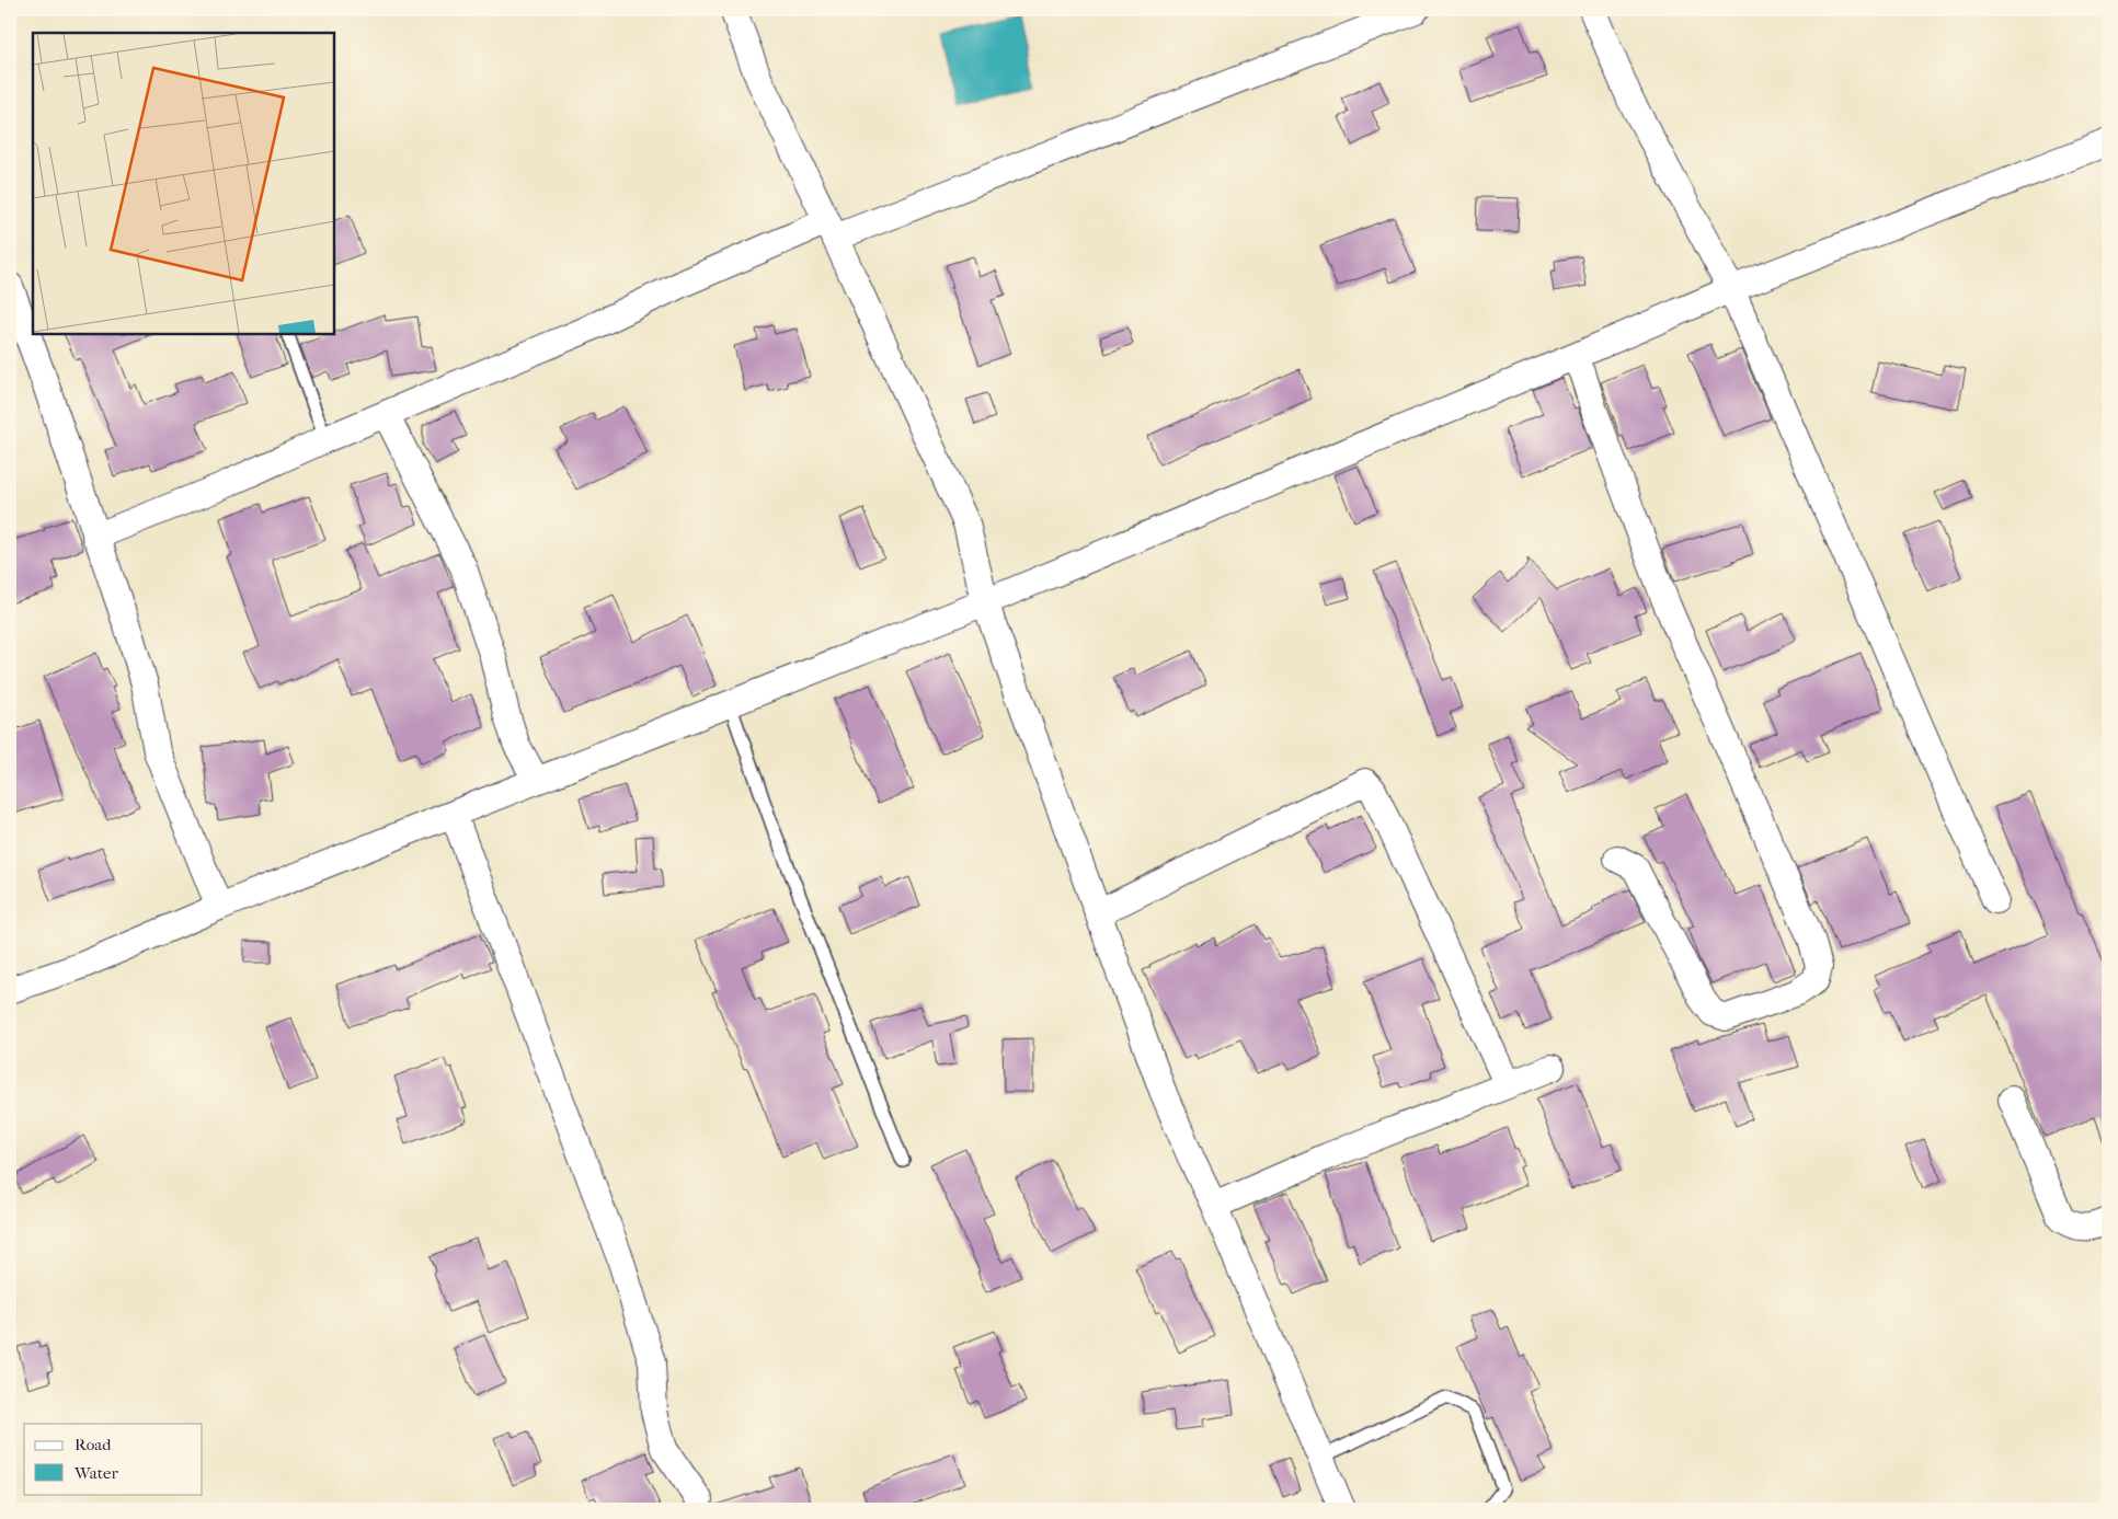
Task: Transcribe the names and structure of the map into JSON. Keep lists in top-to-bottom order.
{
  "legend": ["Road", "Water"]
}
